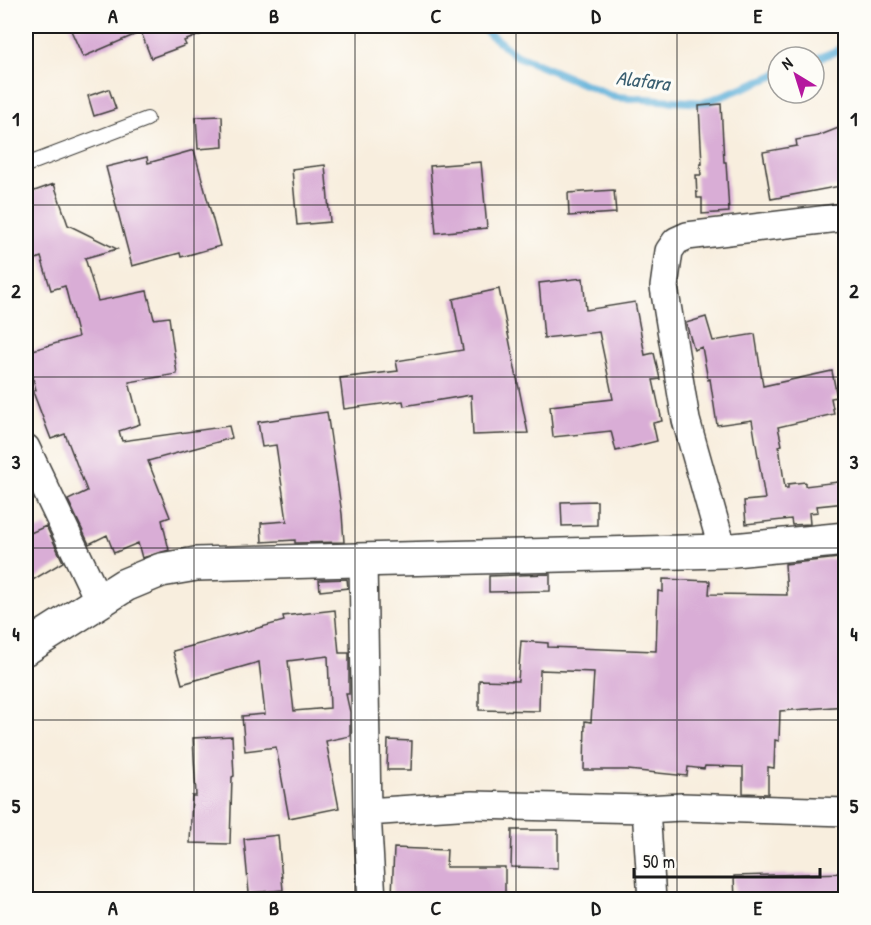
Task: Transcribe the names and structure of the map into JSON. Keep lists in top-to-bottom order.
{
  "water": ["Alafara"],
  "scale_bar": "50 m",
  "north": "top left",
  "grid": {
    "columns": [
      "A",
      "B",
      "C",
      "D",
      "E"
    ],
    "rows": [
      "1",
      "2",
      "3",
      "4",
      "5"
    ]
  }
}
